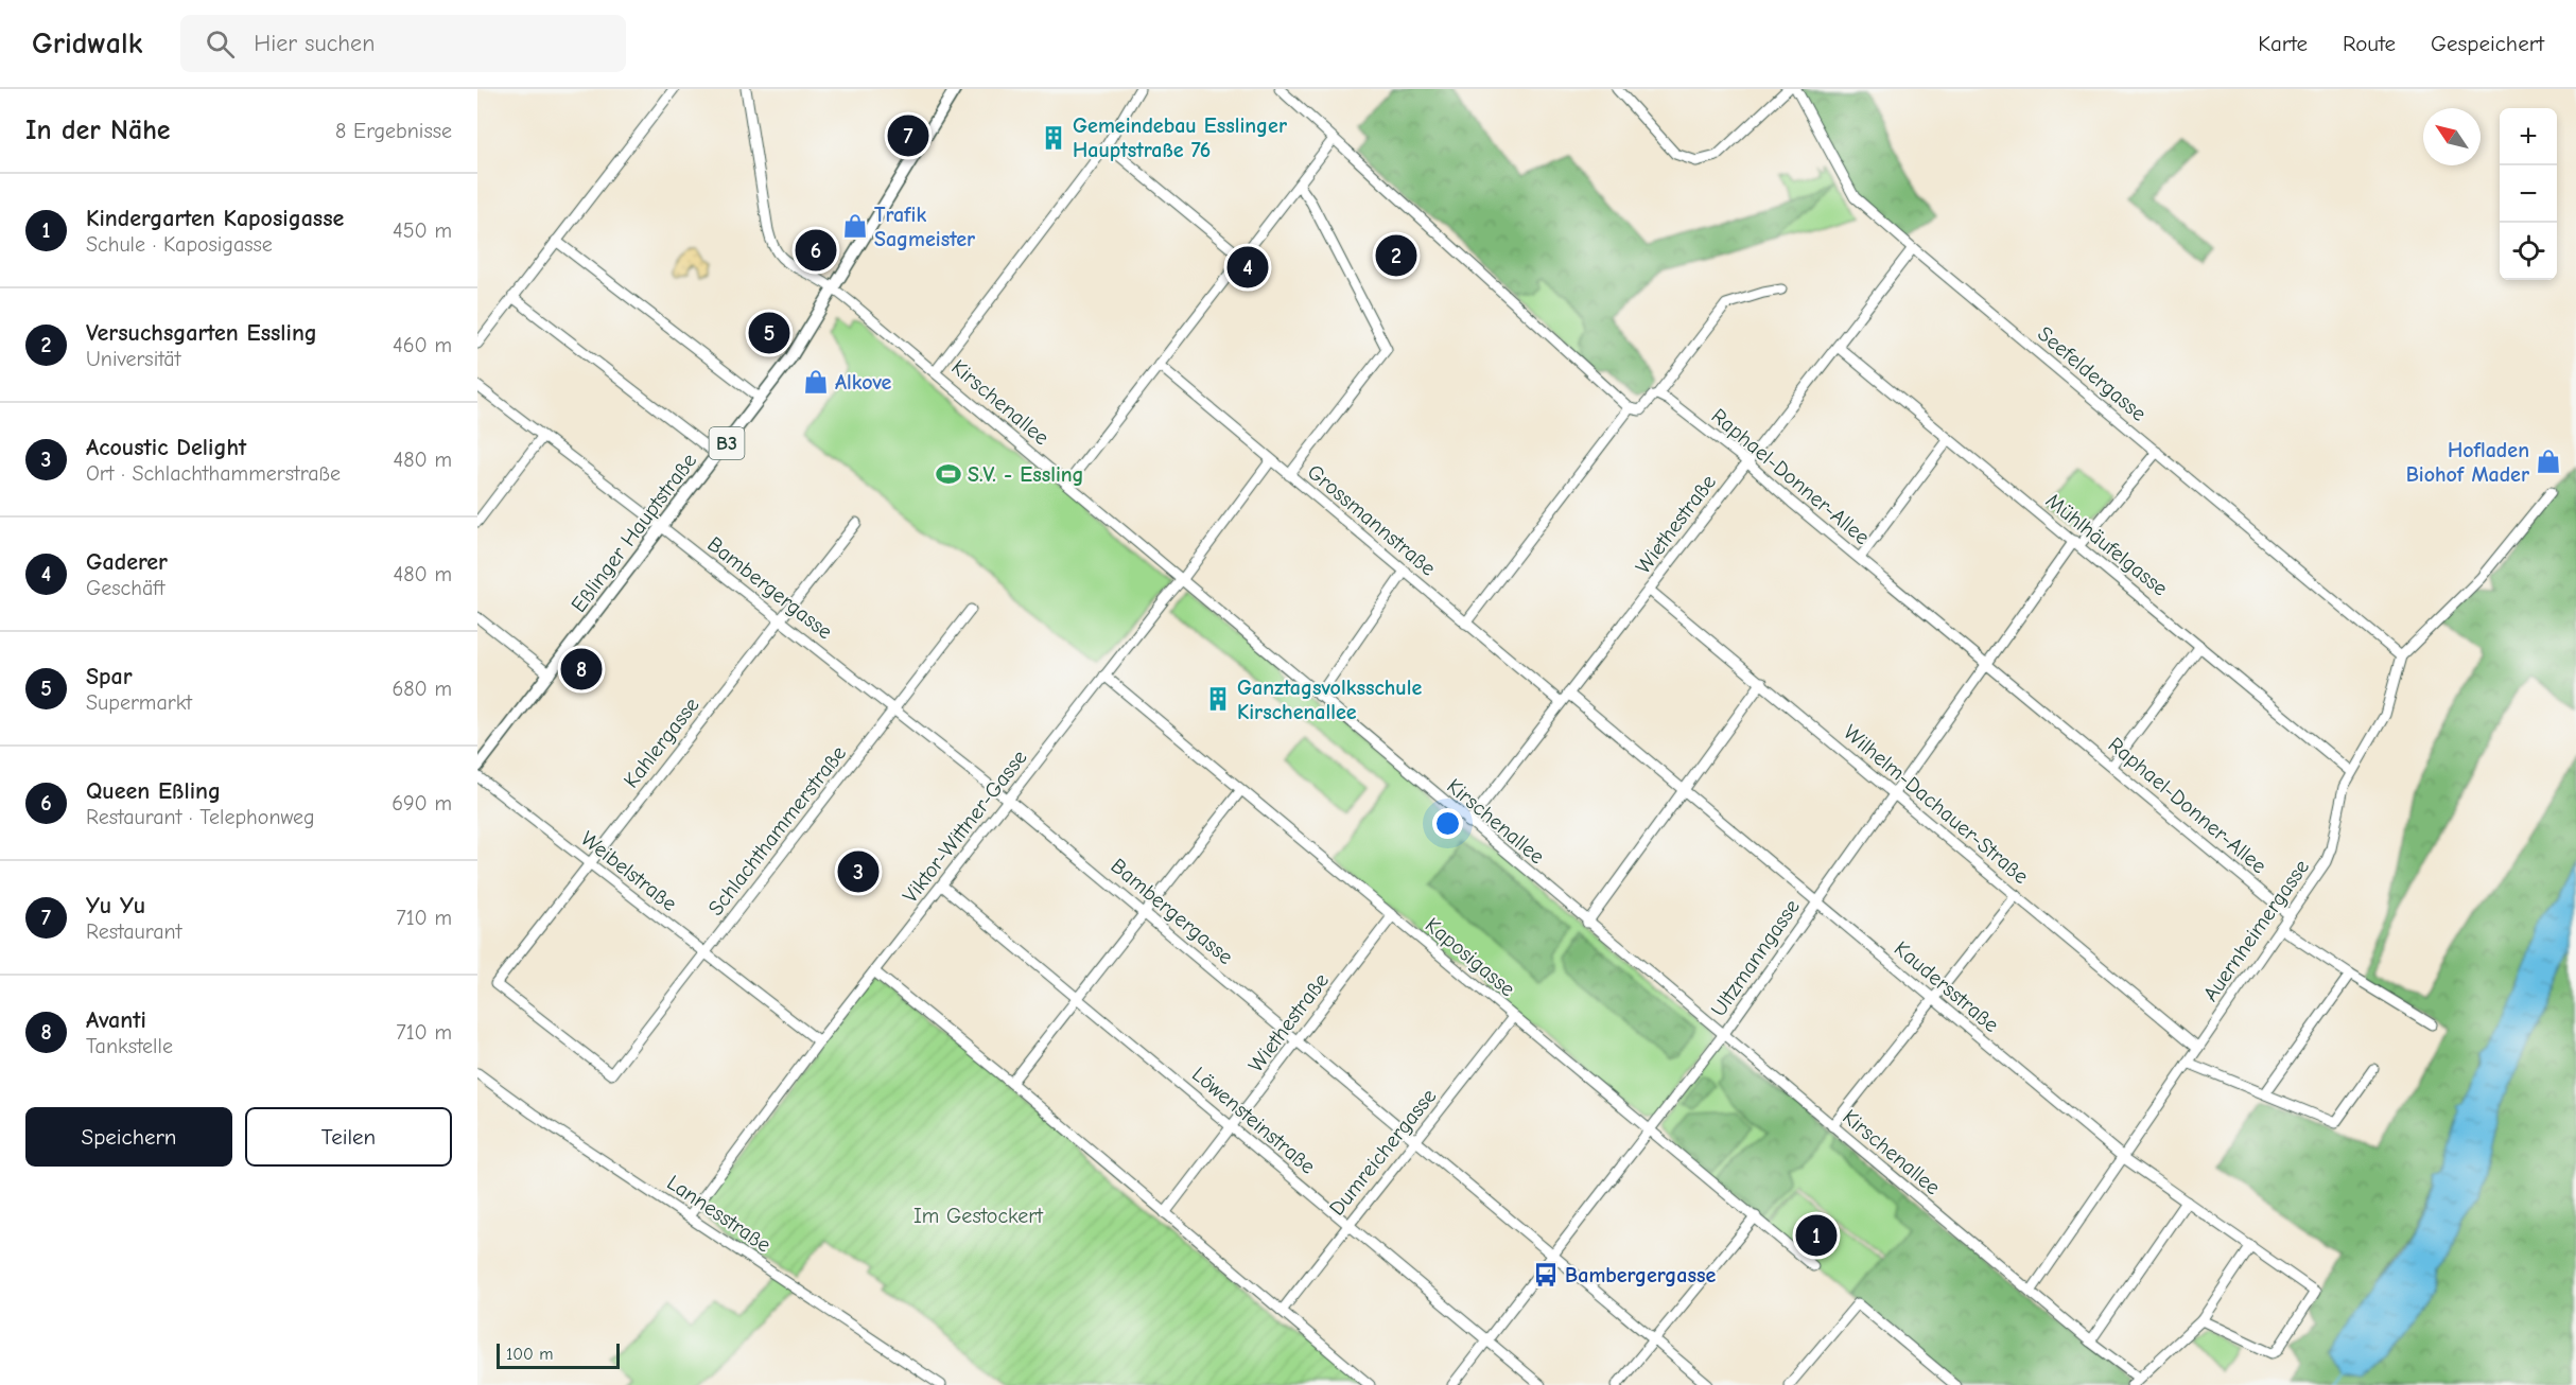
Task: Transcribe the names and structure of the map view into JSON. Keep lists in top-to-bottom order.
{
  "streets": {
    "main road": ["B3", "Eßlinger Hauptstraße"],
    "street": [
      "Seefeldergasse",
      "Kirschenallee",
      "Raphael-Donner-Allee",
      "Grossmannstraße",
      "Wiethestraße",
      "Mühlhäufelgasse",
      "Bambergergasse",
      "Kahlergasse",
      "Wilhelm-Dachauer-Straße",
      "Viktor-Wittner-Gasse",
      "Schlachthammerstraße",
      "Weibelstraße",
      "Auernheimergasse",
      "Kaposigasse",
      "Ultzmanngasse",
      "Kaudersstraße",
      "Löwensteinstraße",
      "Dumreichergasse",
      "Lannesstraße"
    ]
  },
  "crossings": [
    ["Seefeldergasse", "Wiethestraße"],
    ["Seefeldergasse", "Auernheimergasse"],
    ["Seefeldergasse", "Ultzmanngasse"],
    ["Kirschenallee", "Wiethestraße"],
    ["Kirschenallee", "Eßlinger Hauptstraße"],
    ["Kirschenallee", "Viktor-Wittner-Gasse"],
    ["Kirschenallee", "Auernheimergasse"],
    ["Kirschenallee", "Ultzmanngasse"],
    ["Raphael-Donner-Allee", "Wiethestraße"],
    ["Raphael-Donner-Allee", "Auernheimergasse"],
    ["Raphael-Donner-Allee", "Ultzmanngasse"],
    ["Grossmannstraße", "Wiethestraße"],
    ["Grossmannstraße", "Viktor-Wittner-Gasse"],
    ["Grossmannstraße", "Kaudersstraße"],
    ["Wiethestraße", "Mühlhäufelgasse"],
    ["Wiethestraße", "Bambergergasse"],
    ["Wiethestraße", "Wilhelm-Dachauer-Straße"],
    ["Wiethestraße", "Kaposigasse"],
    ["Wiethestraße", "Kaudersstraße"],
    ["Wiethestraße", "Löwensteinstraße"],
    ["Eßlinger Hauptstraße", "Bambergergasse"],
    ["Mühlhäufelgasse", "Auernheimergasse"],
    ["Mühlhäufelgasse", "Ultzmanngasse"],
    ["Bambergergasse", "Kahlergasse"],
    ["Bambergergasse", "Viktor-Wittner-Gasse"],
    ["Bambergergasse", "Schlachthammerstraße"],
    ["Bambergergasse", "Ultzmanngasse"],
    ["Bambergergasse", "Dumreichergasse"],
    ["Kahlergasse", "Schlachthammerstraße"],
    ["Kahlergasse", "Weibelstraße"],
    ["Wilhelm-Dachauer-Straße", "Auernheimergasse"],
    ["Wilhelm-Dachauer-Straße", "Ultzmanngasse"],
    ["Viktor-Wittner-Gasse", "Weibelstraße"],
    ["Viktor-Wittner-Gasse", "Kaposigasse"],
    ["Viktor-Wittner-Gasse", "Löwensteinstraße"],
    ["Viktor-Wittner-Gasse", "Lannesstraße"],
    ["Schlachthammerstraße", "Weibelstraße"],
    ["Auernheimergasse", "Kaudersstraße"],
    ["Kaposigasse", "Ultzmanngasse"],
    ["Kaposigasse", "Dumreichergasse"],
    ["Ultzmanngasse", "Kaudersstraße"],
    ["Ultzmanngasse", "Löwensteinstraße"],
    ["Löwensteinstraße", "Dumreichergasse"]
  ],
  "parks": ["Im Gestockert"],
  "places": {
    "building": ["Gemeindebau Esslinger Hauptstraße 76", "Ganztagsvolksschule Kirschenallee"],
    "shop": ["Trafik Sagmeister", "Alkove", "Hofladen Biohof Mader"],
    "sports": ["S.V. - Essling"],
    "bus stop": ["Bambergergasse"]
  },
  "scale_bar": "100 m",
  "north": "top left",
  "page": {
    "header": "Gridwalk",
    "search": "Hier suchen",
    "nav": ["Karte", "Route", "Gespeichert"],
    "heading": ["In der Nähe", "8 Ergebnisse"],
    "map_buttons": ["+", "−"],
    "pins": [
      "7",
      "6",
      "2",
      "4",
      "5",
      "8",
      "3",
      "1"
    ],
    "list": [
      {
        "mark": "1",
        "name": "Kindergarten Kaposigasse",
        "note": "Schule · Kaposigasse",
        "value": "450 m"
      },
      {
        "mark": "2",
        "name": "Versuchsgarten Essling",
        "note": "Universität",
        "value": "460 m"
      },
      {
        "mark": "3",
        "name": "Acoustic Delight",
        "note": "Ort · Schlachthammerstraße",
        "value": "480 m"
      },
      {
        "mark": "4",
        "name": "Gaderer",
        "note": "Geschäft",
        "value": "480 m"
      },
      {
        "mark": "5",
        "name": "Spar",
        "note": "Supermarkt",
        "value": "680 m"
      },
      {
        "mark": "6",
        "name": "Queen Eßling",
        "note": "Restaurant · Telephonweg",
        "value": "690 m"
      },
      {
        "mark": "7",
        "name": "Yu Yu",
        "note": "Restaurant",
        "value": "710 m"
      },
      {
        "mark": "8",
        "name": "Avanti",
        "note": "Tankstelle",
        "value": "710 m"
      }
    ],
    "buttons": ["Speichern", "Teilen"],
    "scale": "100 m"
  }
}
